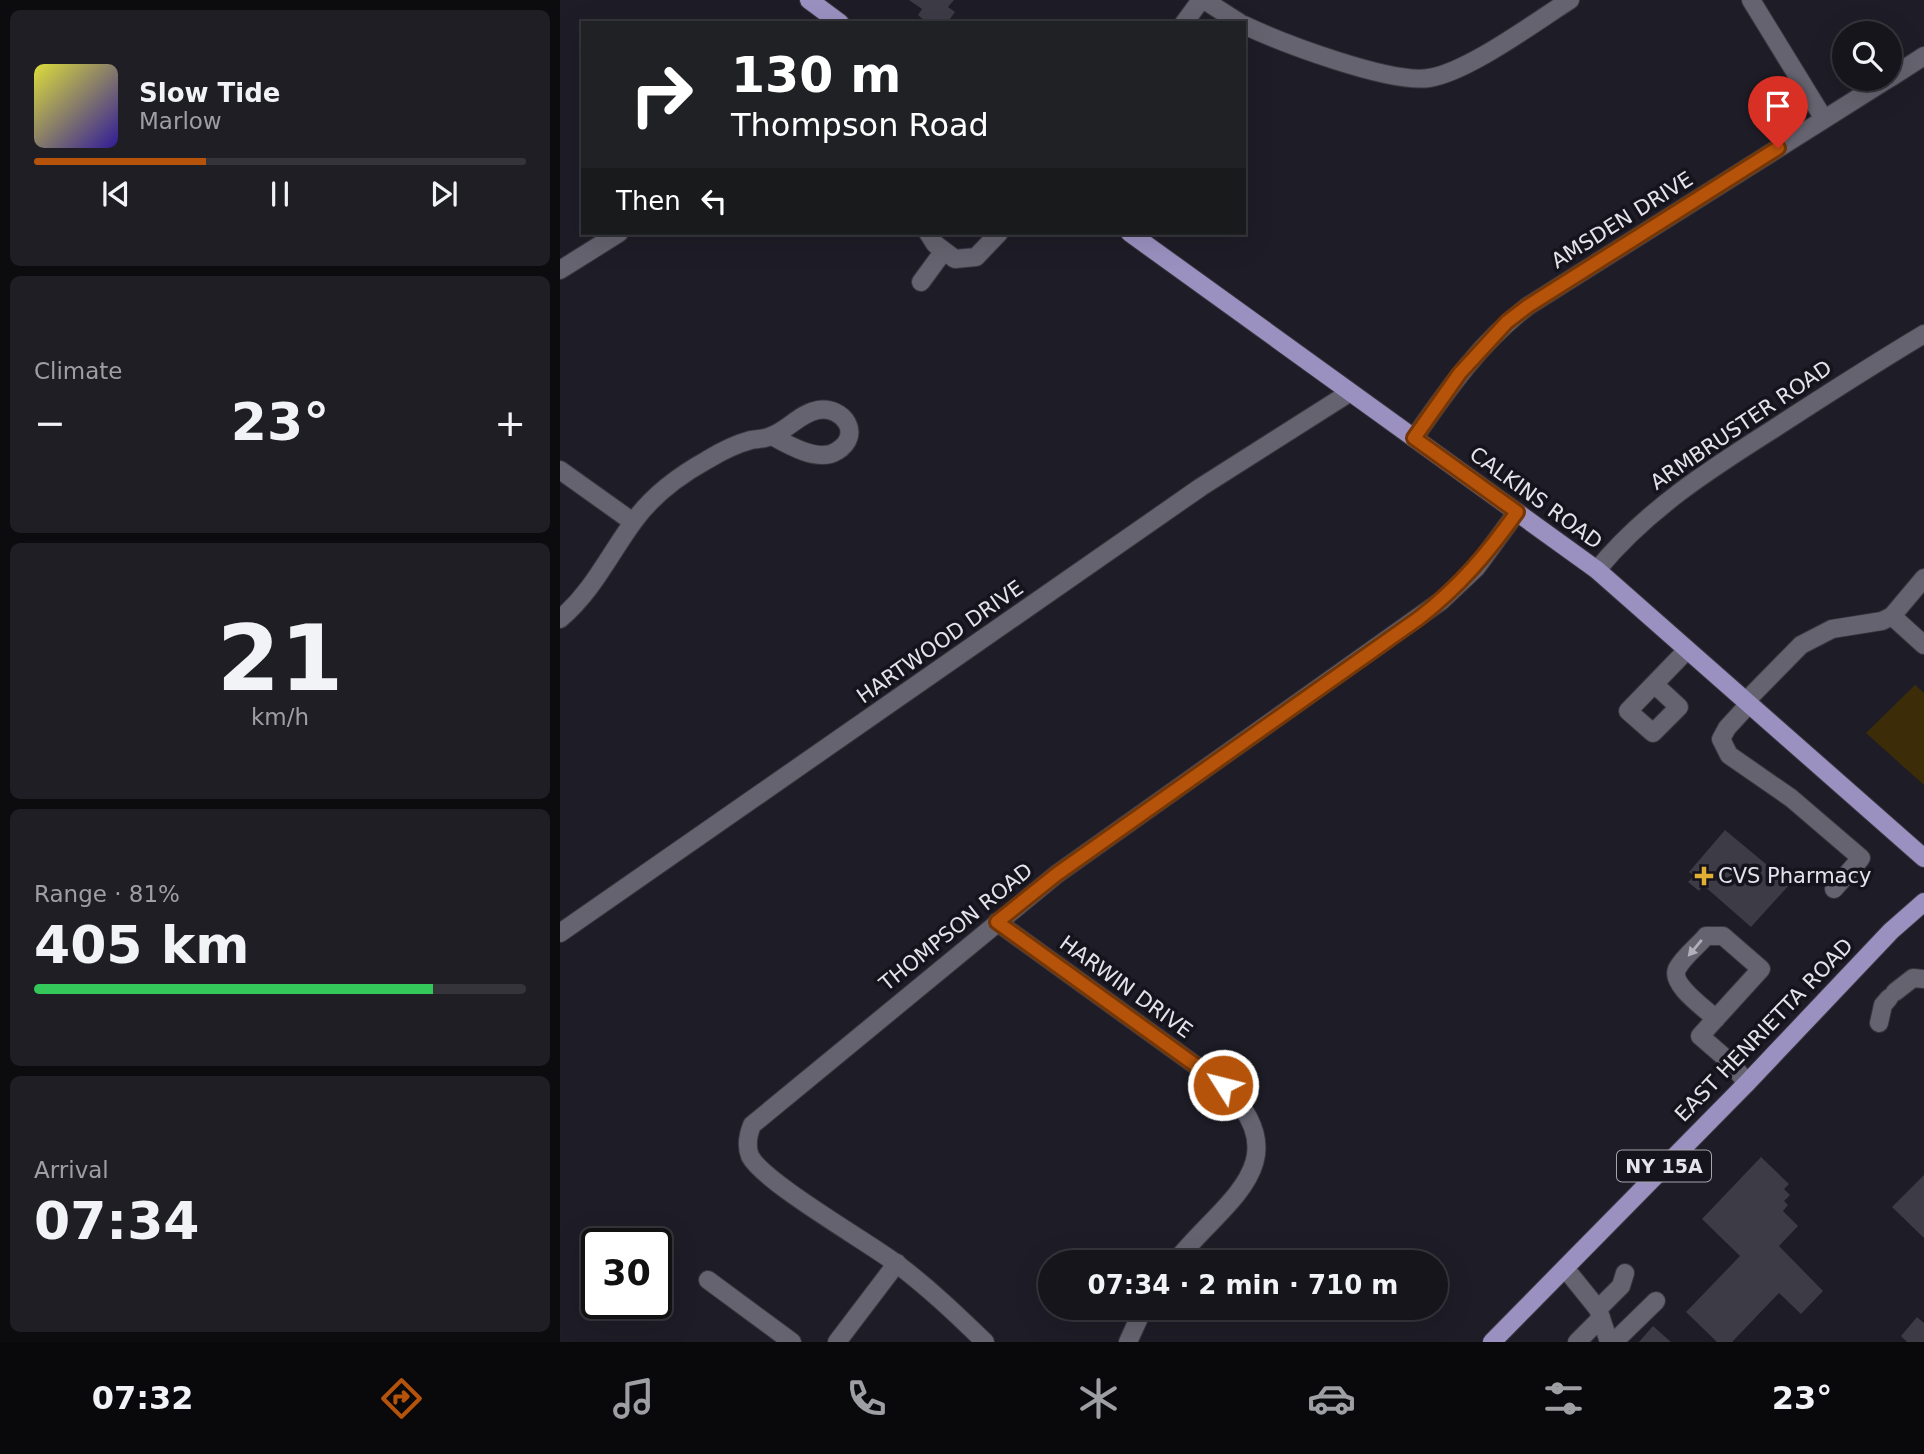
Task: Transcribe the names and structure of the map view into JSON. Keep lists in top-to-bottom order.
{
  "streets": {
    "main road": ["CALKINS ROAD", "EAST HENRIETTA ROAD", "NY 15A"],
    "street": [
      "AMSDEN DRIVE",
      "ARMBRUSTER ROAD",
      "HARTWOOD DRIVE",
      "THOMPSON ROAD",
      "HARWIN DRIVE"
    ]
  },
  "crossings": [
    ["AMSDEN DRIVE", "CALKINS ROAD"],
    ["ARMBRUSTER ROAD", "CALKINS ROAD"],
    ["CALKINS ROAD", "HARTWOOD DRIVE"],
    ["CALKINS ROAD", "THOMPSON ROAD"],
    ["THOMPSON ROAD", "HARWIN DRIVE"]
  ],
  "places": {
    "health": ["CVS Pharmacy"]
  },
  "page": {
    "turn": ["130 m", "Thompson Road"],
    "song": ["Slow Tide", "Marlow"],
    "then": "Then",
    "tile": [
      "Climate",
      ["21", "km/h"],
      ["Range · 81%", "405 km"],
      ["Arrival", "07:34"]
    ],
    "heat": ["−", "23°", "+"],
    "limit": "30",
    "trip": "07:34 · 2 min · 710 m",
    "tabs": ["07:32", "23°"]
  }
}
